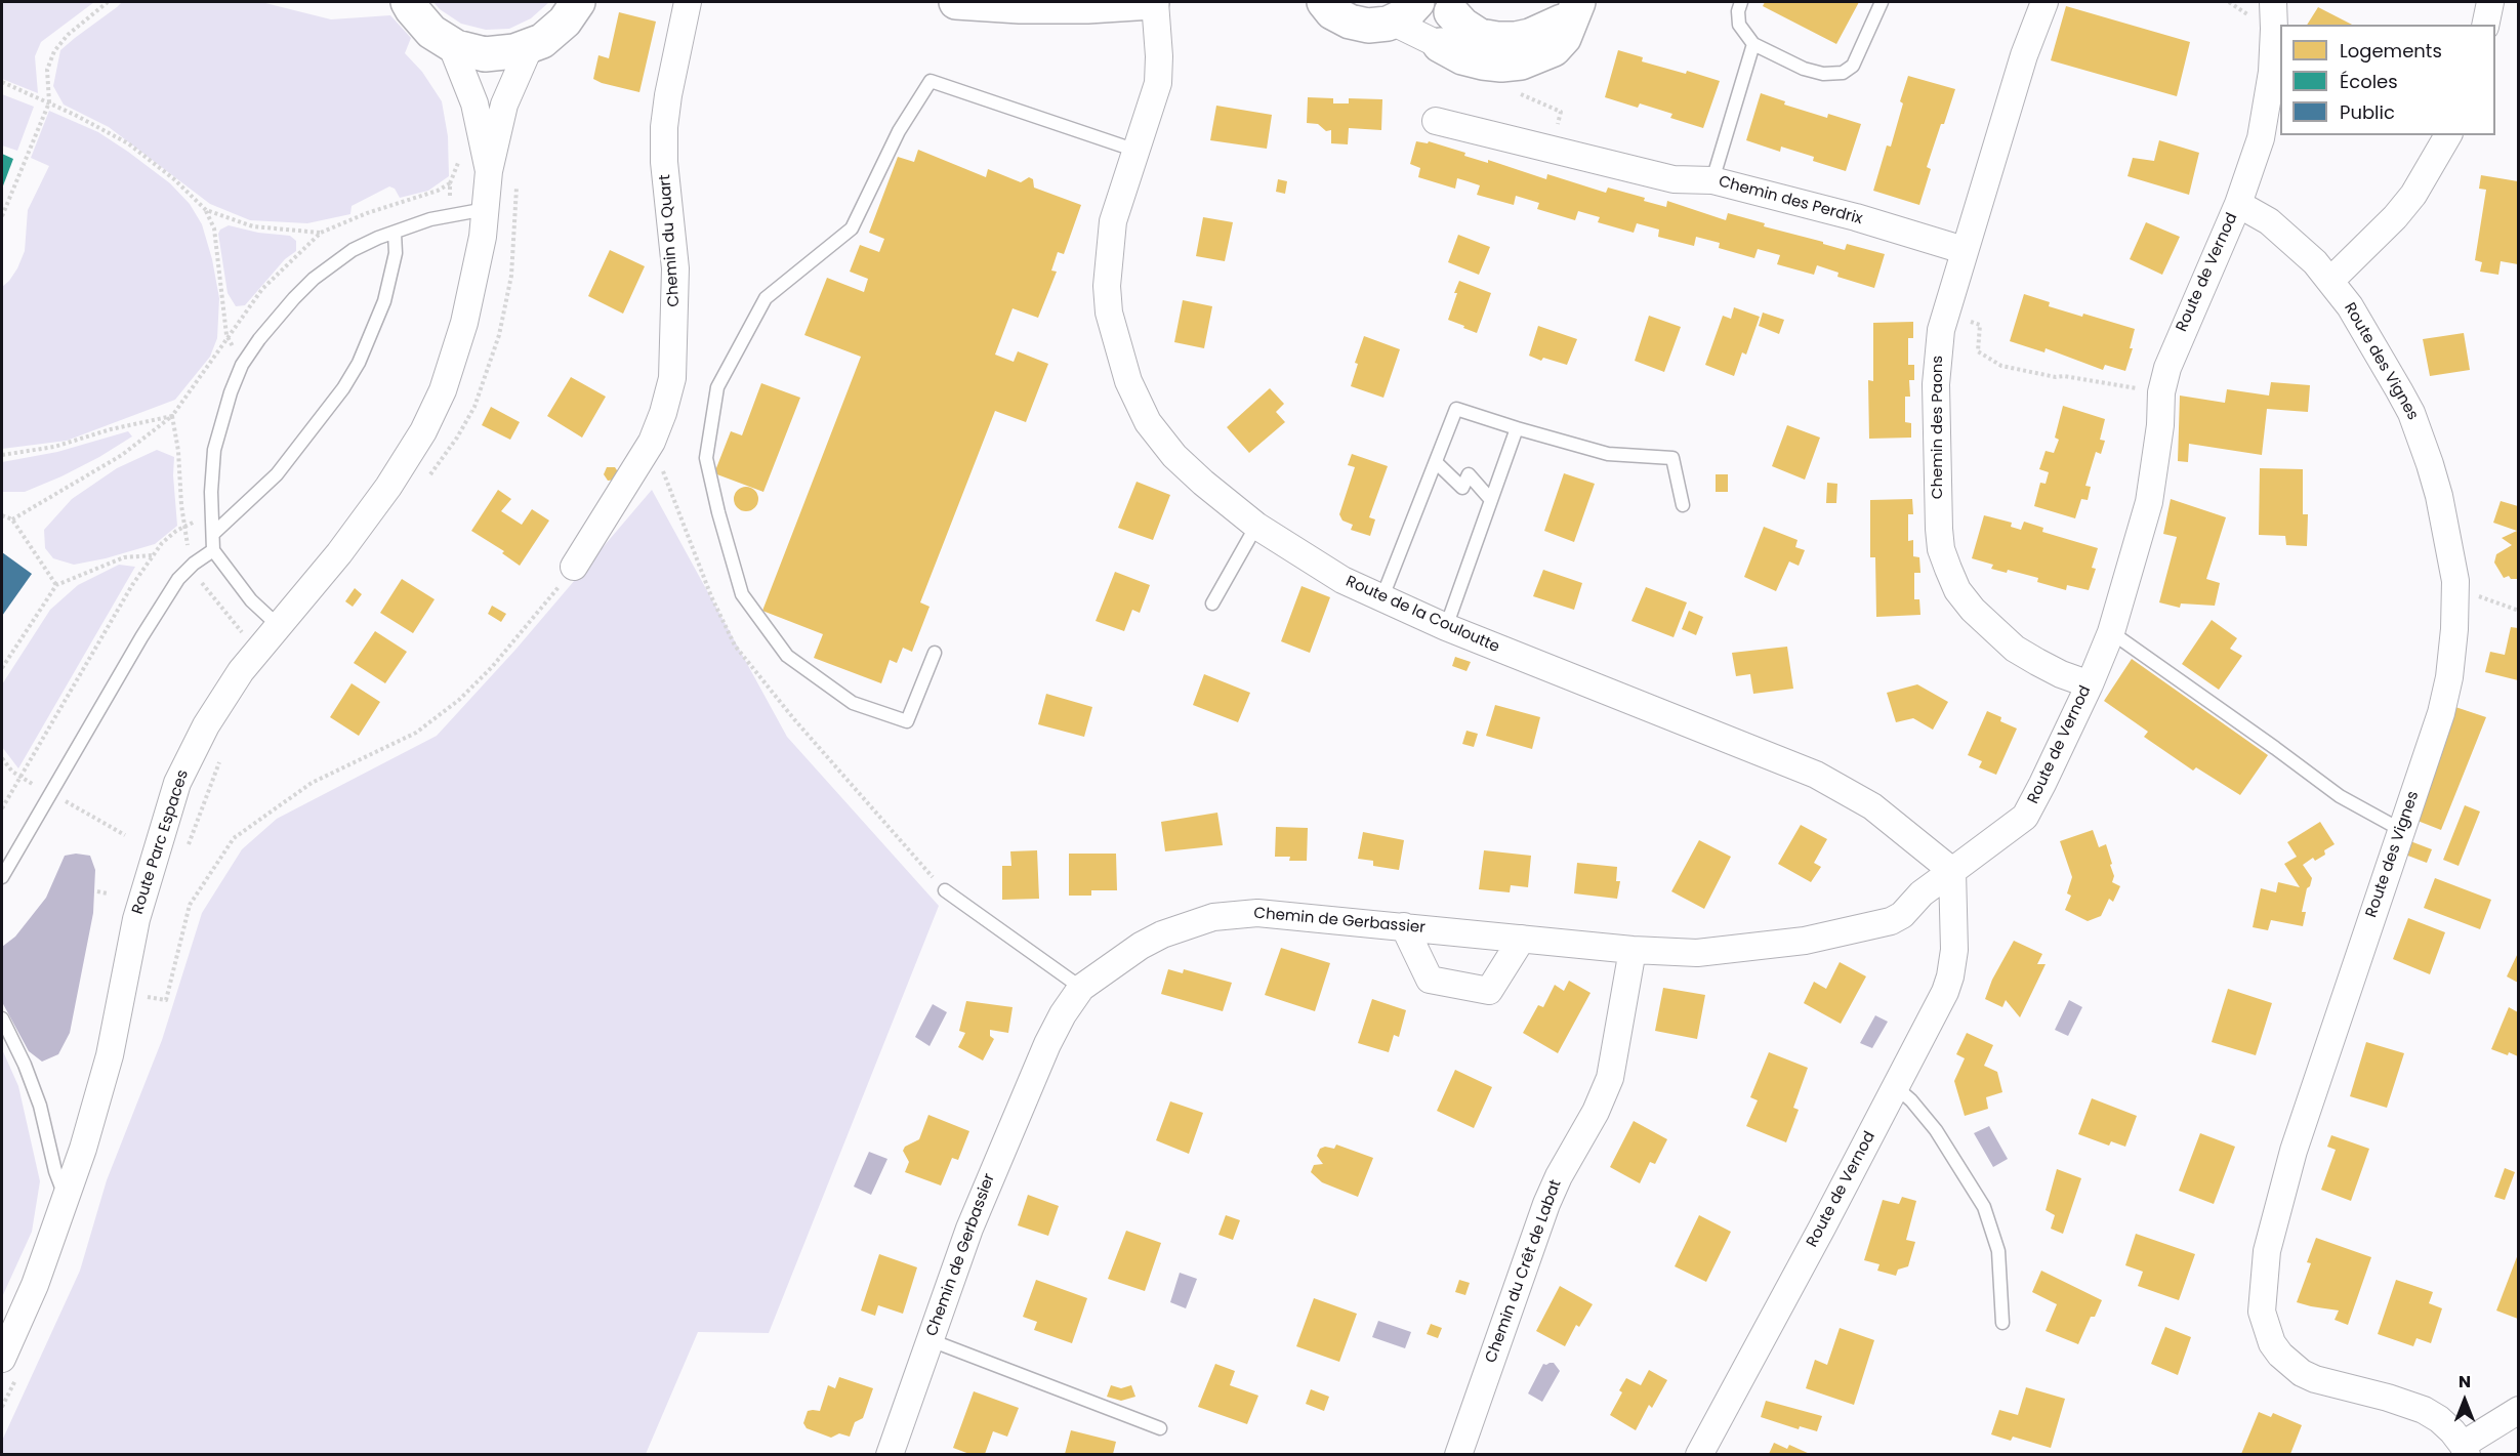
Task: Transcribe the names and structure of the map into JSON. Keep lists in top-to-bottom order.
{
  "streets": {
    "street": [
      "Chemin des Perdrix",
      "Chemin du Quart",
      "Route de Vernod",
      "Route des Vignes",
      "Chemin des Paons",
      "Route de la Couloutte",
      "Route Parc Espaces",
      "Chemin de Gerbassier",
      "Chemin du Crêt de Labat"
    ]
  },
  "crossings": [
    ["Chemin des Perdrix", "Chemin des Paons"],
    ["Route de Vernod", "Route des Vignes"],
    ["Route de Vernod", "Chemin des Paons"],
    ["Route de Vernod", "Route de la Couloutte"],
    ["Route de Vernod", "Chemin de Gerbassier"],
    ["Route de la Couloutte", "Chemin de Gerbassier"],
    ["Chemin de Gerbassier", "Chemin du Crêt de Labat"]
  ],
  "legend": ["Logements", "Écoles", "Public"],
  "north": "top"
}
